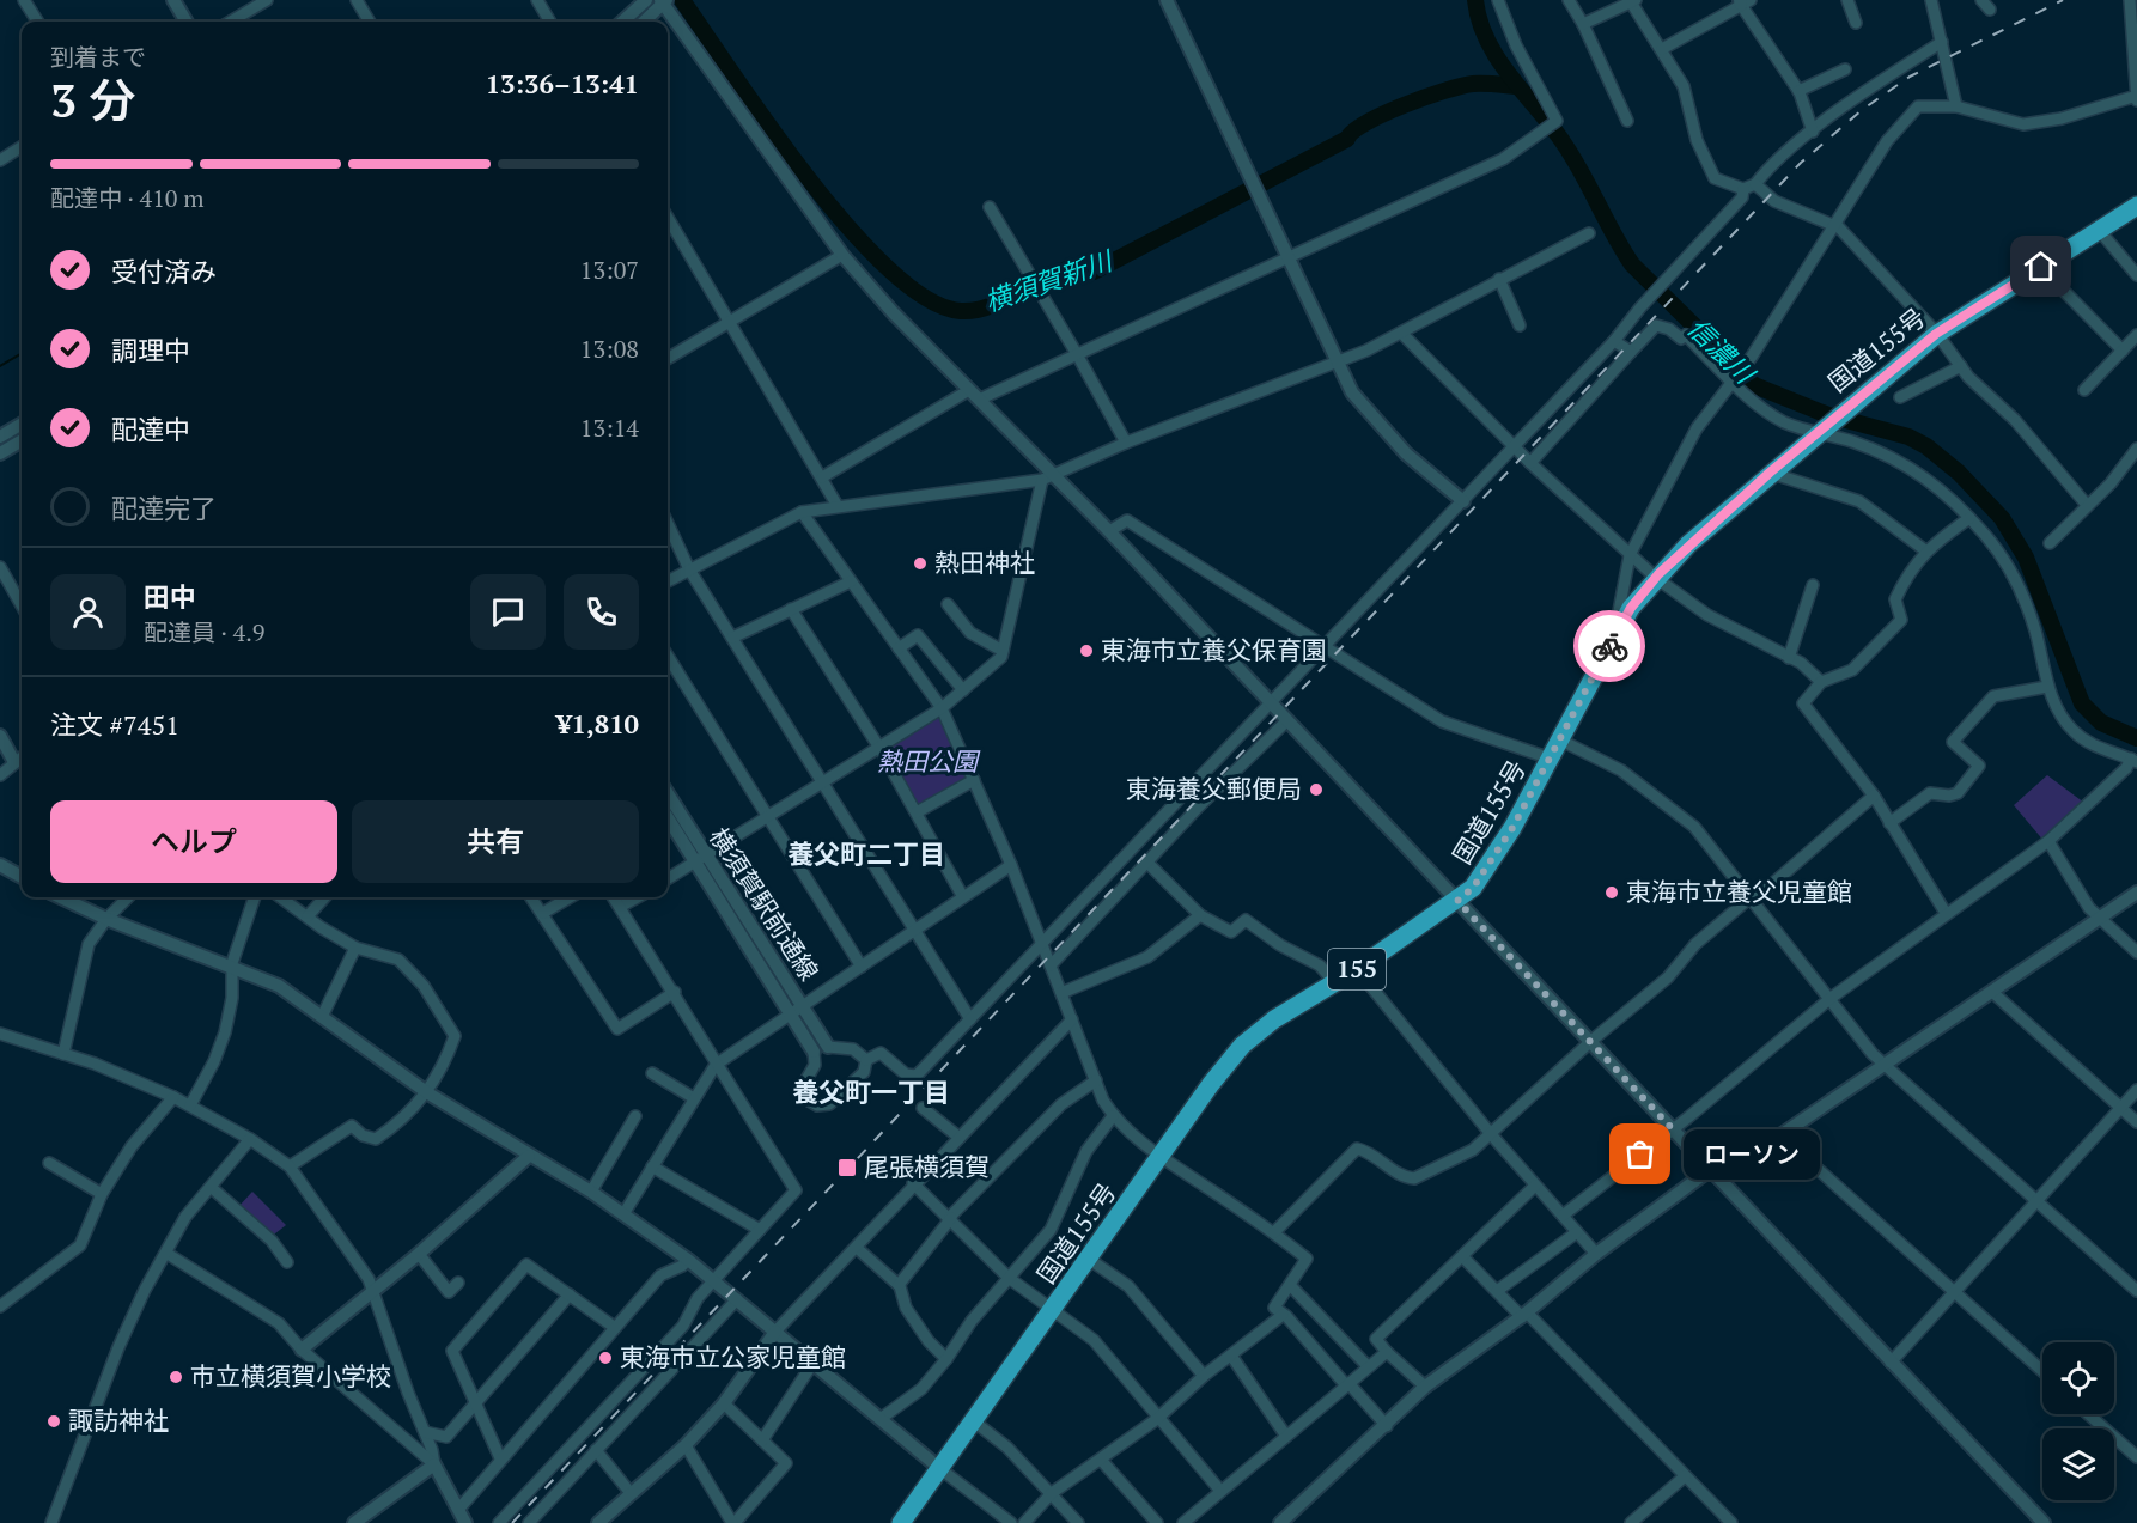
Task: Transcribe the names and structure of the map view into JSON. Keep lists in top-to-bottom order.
{
  "streets": {
    "highway": ["国道155号", "155"],
    "street": ["横須賀駅前通線"]
  },
  "districts": ["養父町二丁目", "養父町一丁目"],
  "water": ["横須賀新川", "信濃川"],
  "parks": ["熱田公園"],
  "places": {
    "other": [
      "熱田神社",
      "東海市立養父保育園",
      "東海養父郵便局",
      "東海市立養父児童館",
      "ローソン",
      "東海市立公家児童館",
      "市立横須賀小学校",
      "諏訪神社"
    ],
    "transit": ["尾張横須賀"]
  },
  "page": {
    "heading": ["3 分", "到着まで", "13:36–13:41"],
    "panel": [
      "田中",
      "配達員 · 4.9",
      "注文 #7451",
      "¥1,810"
    ],
    "bar": "配達中 · 410 m",
    "list": [
      ["受付済み", "13:07"],
      ["調理中", "13:08"],
      ["配達中", "13:14"],
      "配達完了"
    ],
    "buttons": ["ヘルプ", "共有"],
    "bubble": "ローソン"
  }
}
